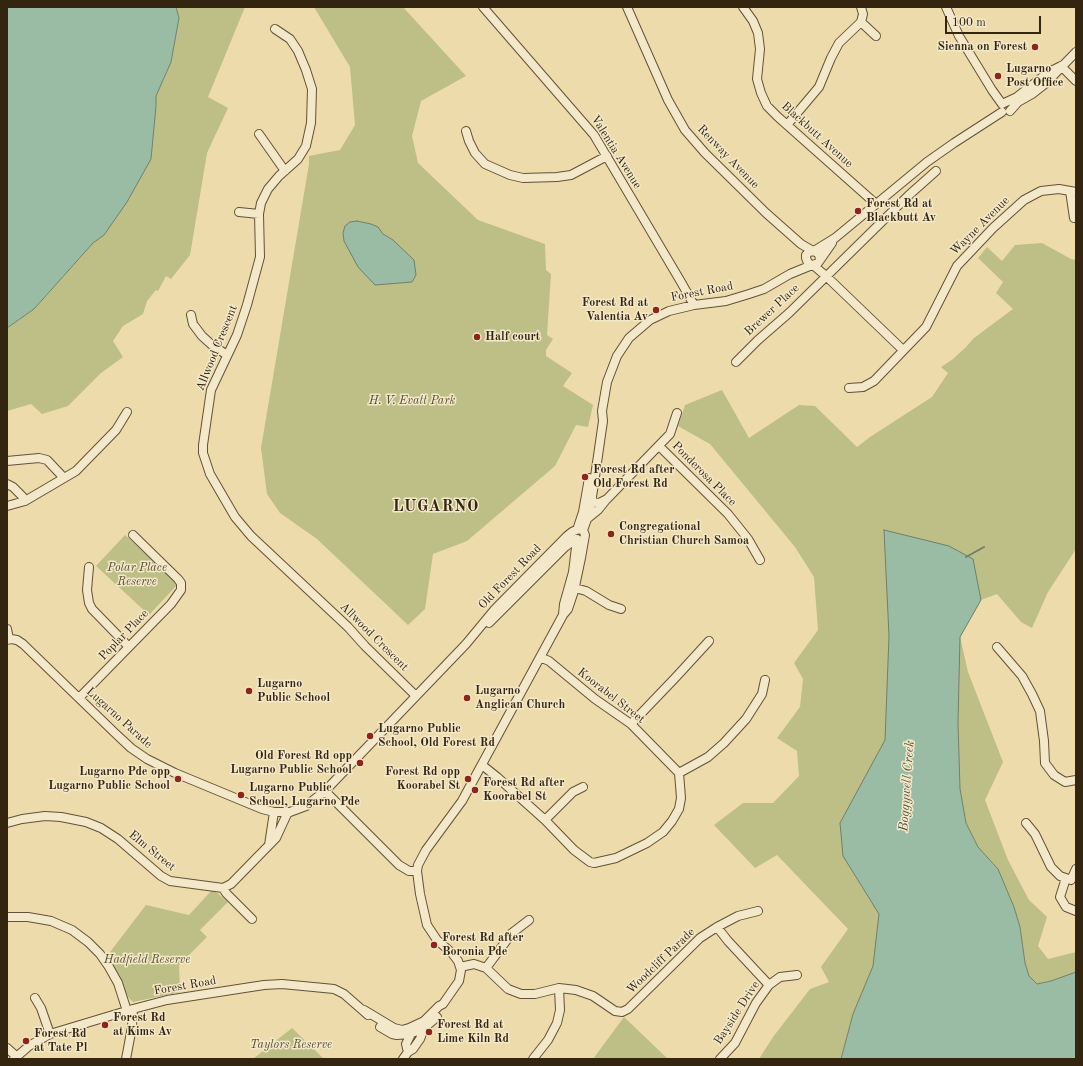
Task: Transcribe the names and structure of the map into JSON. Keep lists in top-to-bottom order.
{
  "streets": {
    "street": [
      "Blackbutt Avenue",
      "Valentia Avenue",
      "Renway Avenue",
      "Wayne Avenue",
      "Forest Road",
      "Brewer Place",
      "Allwood Crescent",
      "Ponderosa Place",
      "Old Forest Road",
      "Poplar Place",
      "Koorabel Street",
      "Lugarno Parade",
      "Elm Street",
      "Woodcliff Parade",
      "Bayside Drive"
    ]
  },
  "crossings": [
    ["Blackbutt Avenue", "Forest Road"],
    ["Valentia Avenue", "Forest Road"],
    ["Renway Avenue", "Forest Road"],
    ["Forest Road", "Ponderosa Place"],
    ["Forest Road", "Old Forest Road"],
    ["Forest Road", "Koorabel Street"],
    ["Allwood Crescent", "Old Forest Road"],
    ["Old Forest Road", "Lugarno Parade"],
    ["Poplar Place", "Lugarno Parade"]
  ],
  "districts": ["LUGARNO"],
  "water": ["Boggywell Creek"],
  "parks": [
    "H. V. Evatt Park",
    "Polar Place Reserve",
    "Hadfield Reserve",
    "Taylors Reserve"
  ],
  "places": [
    "Sienna on Forest",
    "Lugarno Post Office",
    "Forest Rd at Blackbutt Av",
    "Forest Rd at Valentia Av",
    "Half court",
    "Forest Rd after Old Forest Rd",
    "Congregational Christian Church Samoa",
    "Lugarno Public School",
    "Lugarno Anglican Church",
    "Lugarno Public School, Old Forest Rd",
    "Old Forest Rd opp Lugarno Public School",
    "Lugarno Pde opp Lugarno Public School",
    "Forest Rd opp Koorabel St",
    "Forest Rd after Koorabel St",
    "Lugarno Public School, Lugarno Pde",
    "Forest Rd after Boronia Pde",
    "Forest Rd at Kims Av",
    "Forest Rd at Lime Kiln Rd",
    "Forest Rd at Tate Pl"
  ],
  "scale_bar": "100 m"
}
